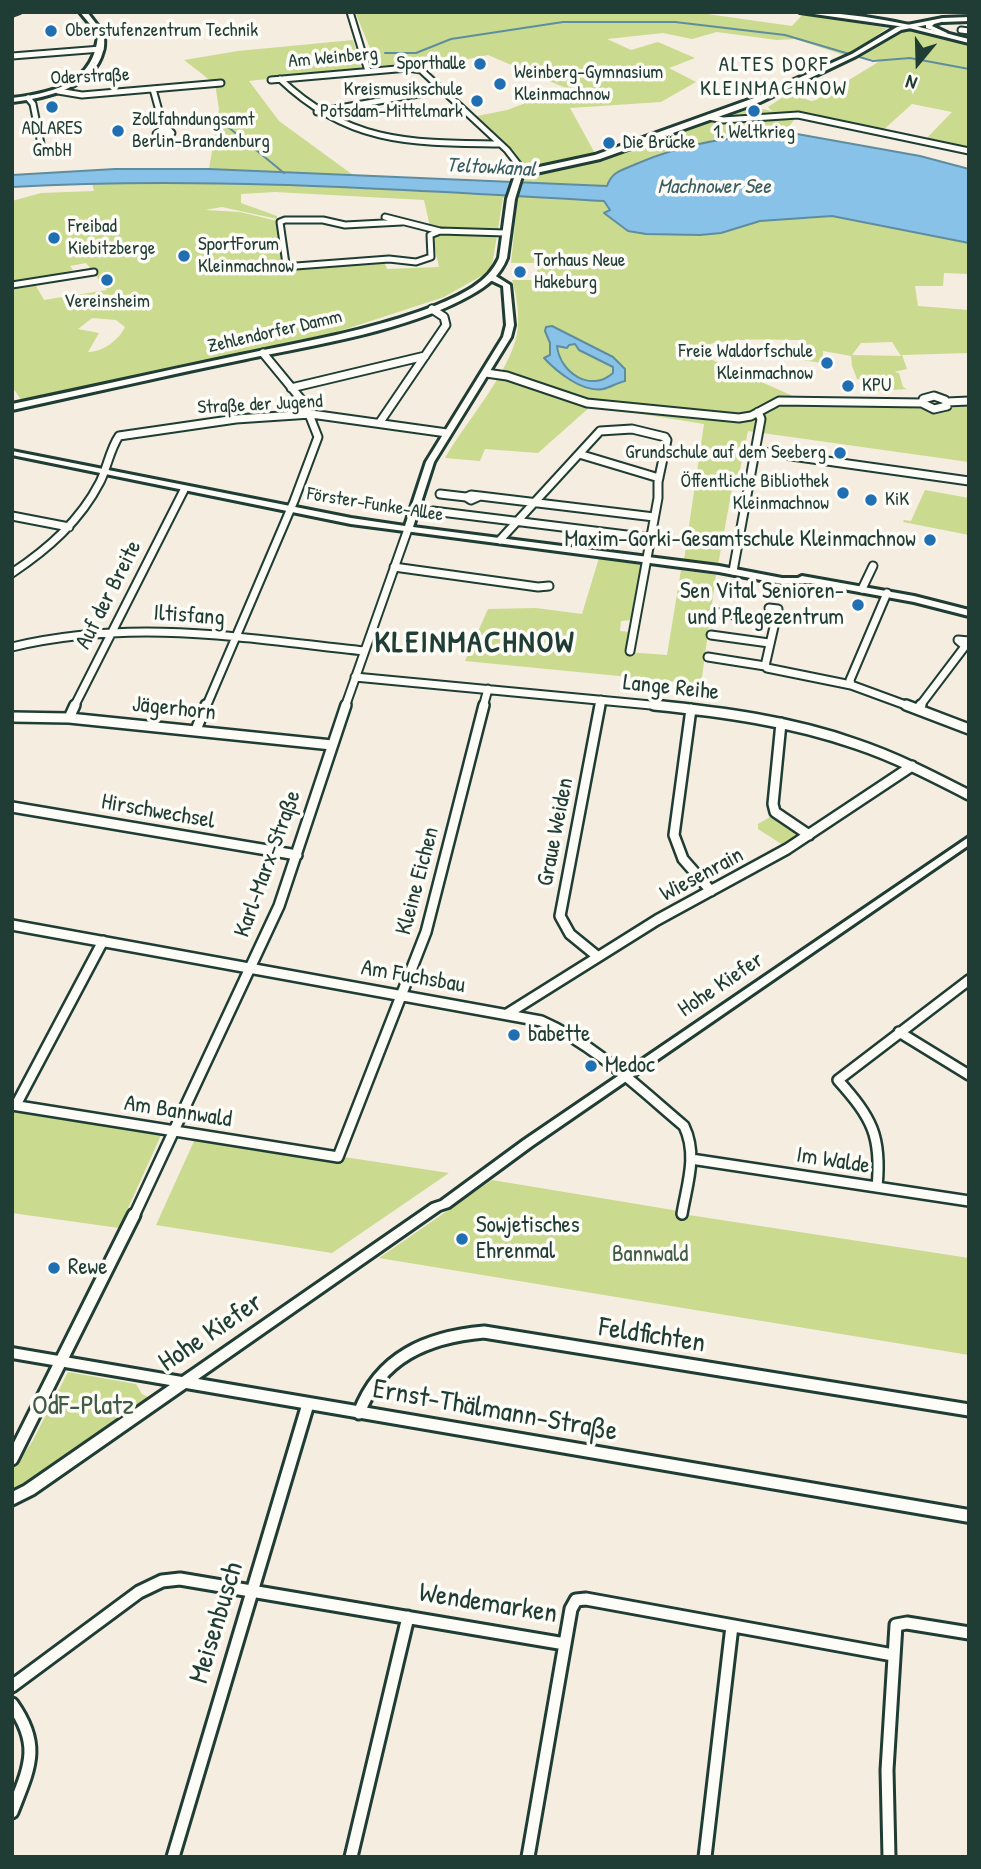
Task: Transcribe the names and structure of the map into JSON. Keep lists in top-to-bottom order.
{
  "streets": {
    "main road": ["Oderstraße", "Zehlendorfer Damm"],
    "street": [
      "Am Weinberg",
      "Straße der Jugend",
      "Förster-Funke-Allee",
      "Auf der Breite",
      "Iltisfang",
      "Lange Reihe",
      "Jägerhorn",
      "Hirschwechsel",
      "Graue Weiden",
      "Karl-Marx-Straße",
      "Wiesenrain",
      "Kleine Eichen",
      "Am Fuchsbau",
      "Hohe Kiefer",
      "Am Bannwald",
      "Im Walde",
      "Feldfichten",
      "Ernst-Thälmann-Straße",
      "Wendemarken",
      "Meisenbusch"
    ]
  },
  "crossings": [
    ["Zehlendorfer Damm", "Karl-Marx-Straße"],
    ["Straße der Jugend", "Förster-Funke-Allee"],
    ["Straße der Jugend", "Karl-Marx-Straße"],
    ["Förster-Funke-Allee", "Auf der Breite"],
    ["Förster-Funke-Allee", "Karl-Marx-Straße"],
    ["Auf der Breite", "Iltisfang"],
    ["Auf der Breite", "Jägerhorn"],
    ["Iltisfang", "Karl-Marx-Straße"],
    ["Lange Reihe", "Graue Weiden"],
    ["Lange Reihe", "Karl-Marx-Straße"],
    ["Lange Reihe", "Wiesenrain"],
    ["Lange Reihe", "Kleine Eichen"],
    ["Jägerhorn", "Karl-Marx-Straße"],
    ["Hirschwechsel", "Karl-Marx-Straße"],
    ["Graue Weiden", "Wiesenrain"],
    ["Karl-Marx-Straße", "Am Fuchsbau"],
    ["Karl-Marx-Straße", "Am Bannwald"],
    ["Karl-Marx-Straße", "Ernst-Thälmann-Straße"],
    ["Wiesenrain", "Am Fuchsbau"],
    ["Kleine Eichen", "Am Fuchsbau"],
    ["Kleine Eichen", "Am Bannwald"],
    ["Am Fuchsbau", "Hohe Kiefer"],
    ["Am Fuchsbau", "Im Walde"],
    ["Hohe Kiefer", "Ernst-Thälmann-Straße"],
    ["Feldfichten", "Ernst-Thälmann-Straße"],
    ["Ernst-Thälmann-Straße", "Meisenbusch"],
    ["Wendemarken", "Meisenbusch"]
  ],
  "districts": ["ALTES DORF KLEINMACHNOW", "KLEINMACHNOW"],
  "water": ["Teltowkanal", "Machnower See"],
  "parks": ["Bannwald", "OdF-Platz"],
  "places": [
    "Oberstufenzentrum Technik",
    "Sporthalle",
    "Weinberg-Gymnasium Kleinmachnow",
    "Kreismusikschule Potsdam-Mittelmark",
    "ADLARES GmbH",
    "1. Weltkrieg",
    "Zollfahndungsamt Berlin-Brandenburg",
    "Die Brücke",
    "Freibad Kiebitzberge",
    "SportForum Kleinmachnow",
    "Torhaus Neue Hakeburg",
    "Vereinsheim",
    "Freie Waldorfschule Kleinmachnow",
    "KPU",
    "Grundschule auf dem Seeberg",
    "Öffentliche Bibliothek Kleinmachnow",
    "KiK",
    "Maxim-Gorki-Gesamtschule Kleinmachnow",
    "Sen Vital Senioren- und Pflegezentrum",
    "babette",
    "Medoc",
    "Sowjetisches Ehrenmal",
    "Rewe"
  ],
  "north": "bottom"
}
